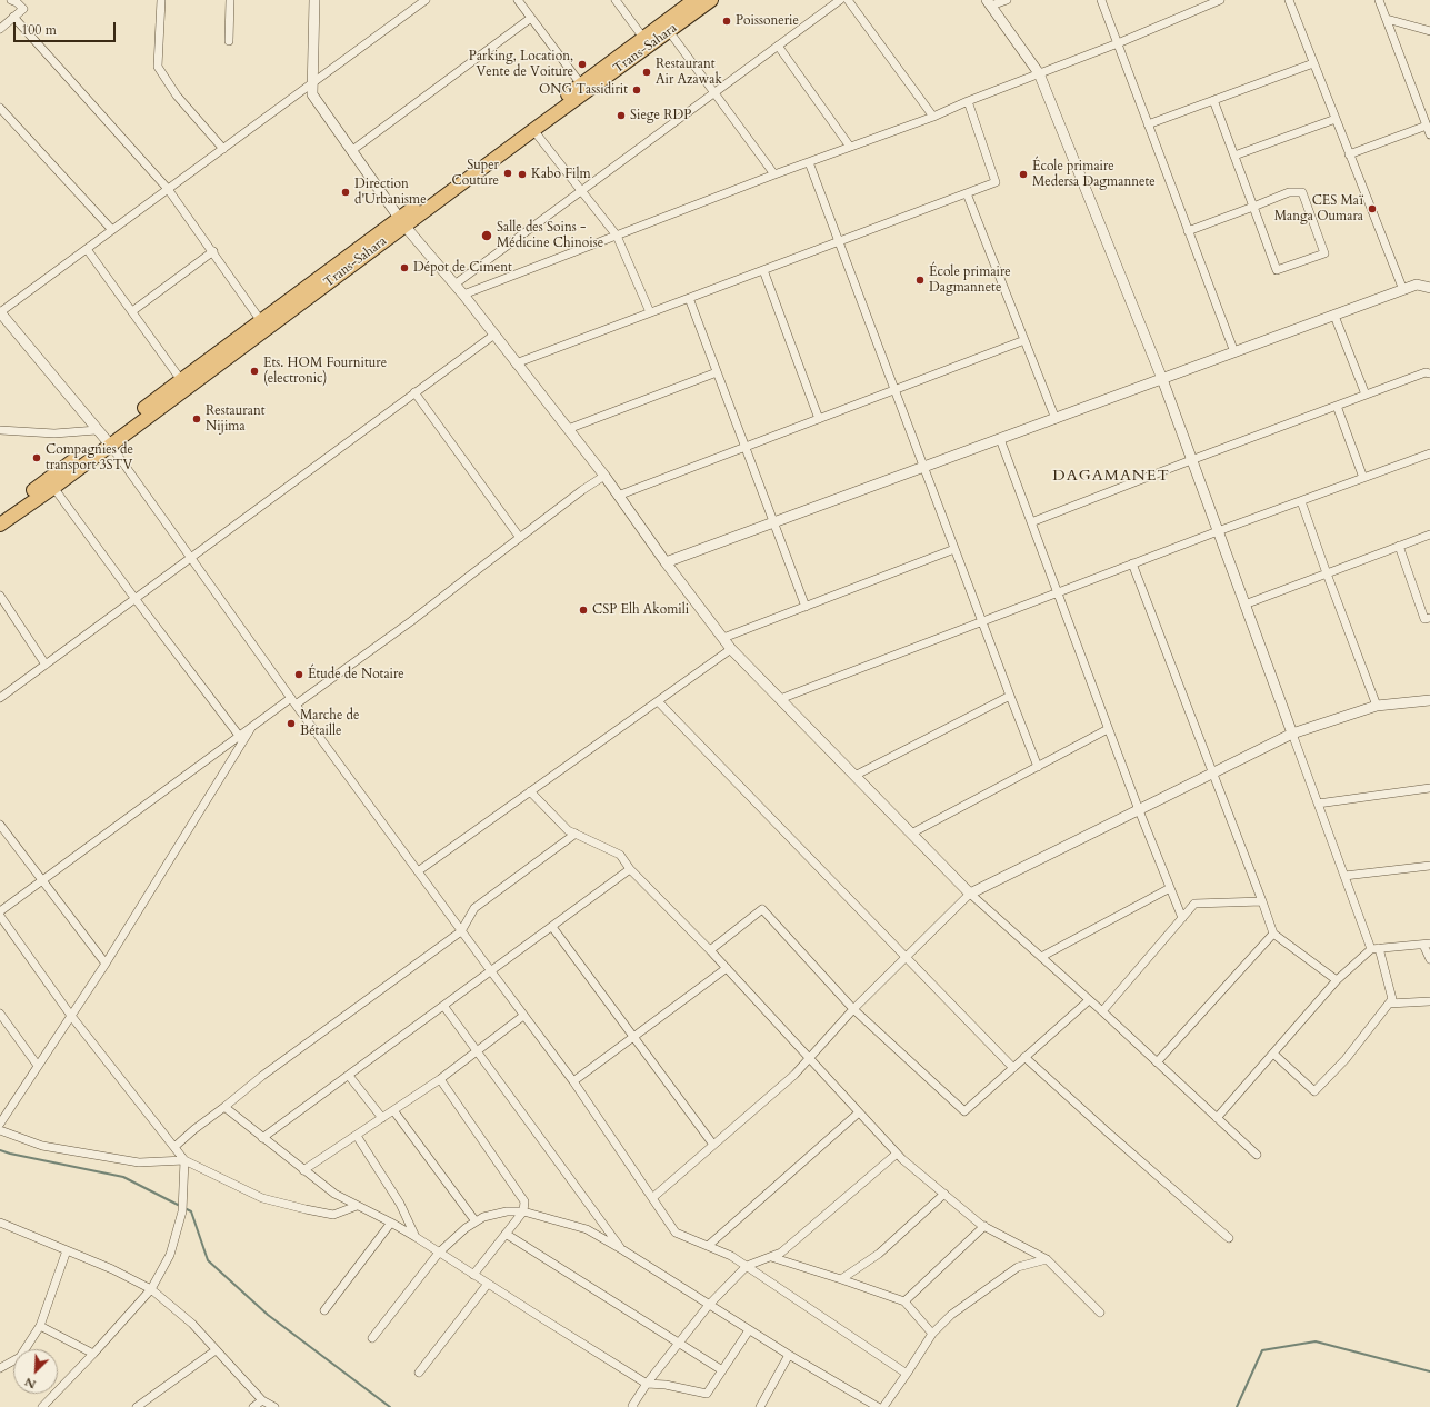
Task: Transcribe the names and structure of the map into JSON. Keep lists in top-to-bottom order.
{
  "streets": {
    "main road": ["Trans-Sahara"]
  },
  "districts": ["DAGAMANET"],
  "places": [
    "Poissonerie",
    "Parking, Location, Vente de Voiture",
    "Restaurant Air Azawak",
    "ONG Tassidirit",
    "Siege RDP",
    "Super Couture",
    "Kabo Film",
    "École primaire Medersa Dagmannete",
    "Direction d'Urbanisme",
    "CES Maï Manga Oumara",
    "Salle des Soins - Médicine Chinoise",
    "Dépot de Ciment",
    "École primaire Dagmannete",
    "Ets. HOM Fourniture (electronic)",
    "Restaurant Nijima",
    "Compagnies de transport 3STV",
    "CSP Elh Akomili",
    "Étude de Notaire",
    "Marche de Bétaille"
  ],
  "scale_bar": "100 m",
  "north": "bottom left"
}
